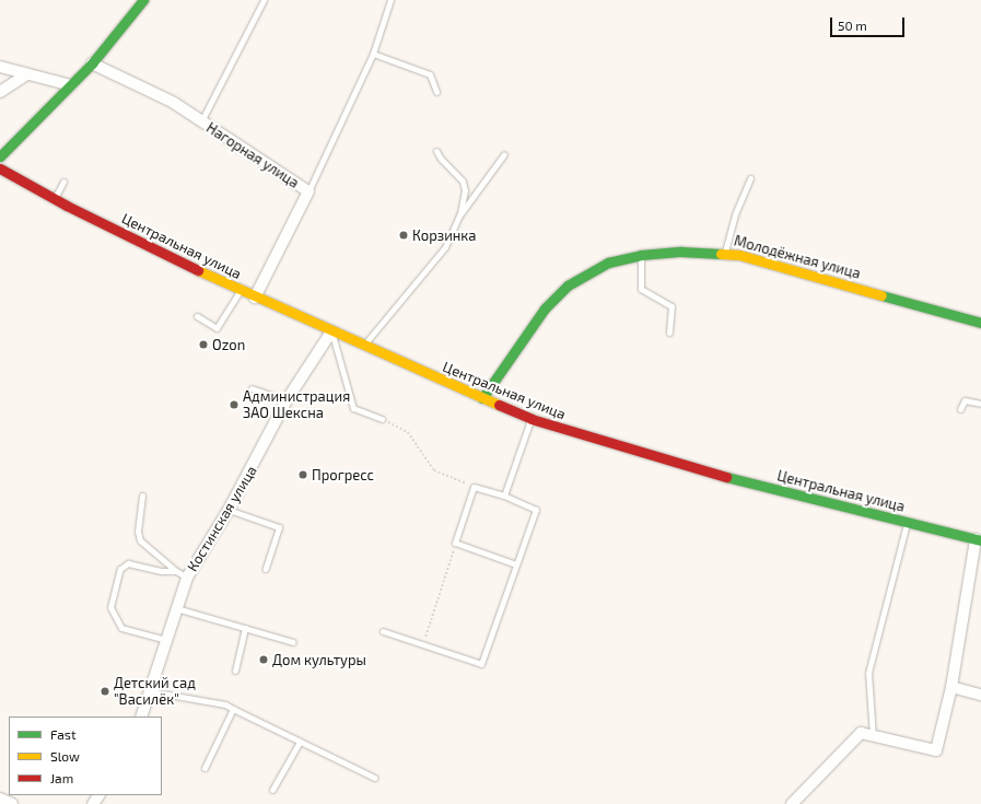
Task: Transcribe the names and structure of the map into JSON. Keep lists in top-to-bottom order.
{
  "streets": {
    "street": [
      "Нагорная улица",
      "Центральная улица",
      "Молодёжная улица",
      "Костинская улица"
    ]
  },
  "crossings": [
    ["Нагорная улица", "Центральная улица"],
    ["Центральная улица", "Молодёжная улица"],
    ["Центральная улица", "Костинская улица"]
  ],
  "places": [
    "Корзинка",
    "Ozon",
    "Администрация ЗАО Шексна",
    "Прогресс",
    "Дом культуры",
    "Детский сад \"Василёк\""
  ],
  "legend": ["Fast", "Slow", "Jam"],
  "scale_bar": "50 m"
}
